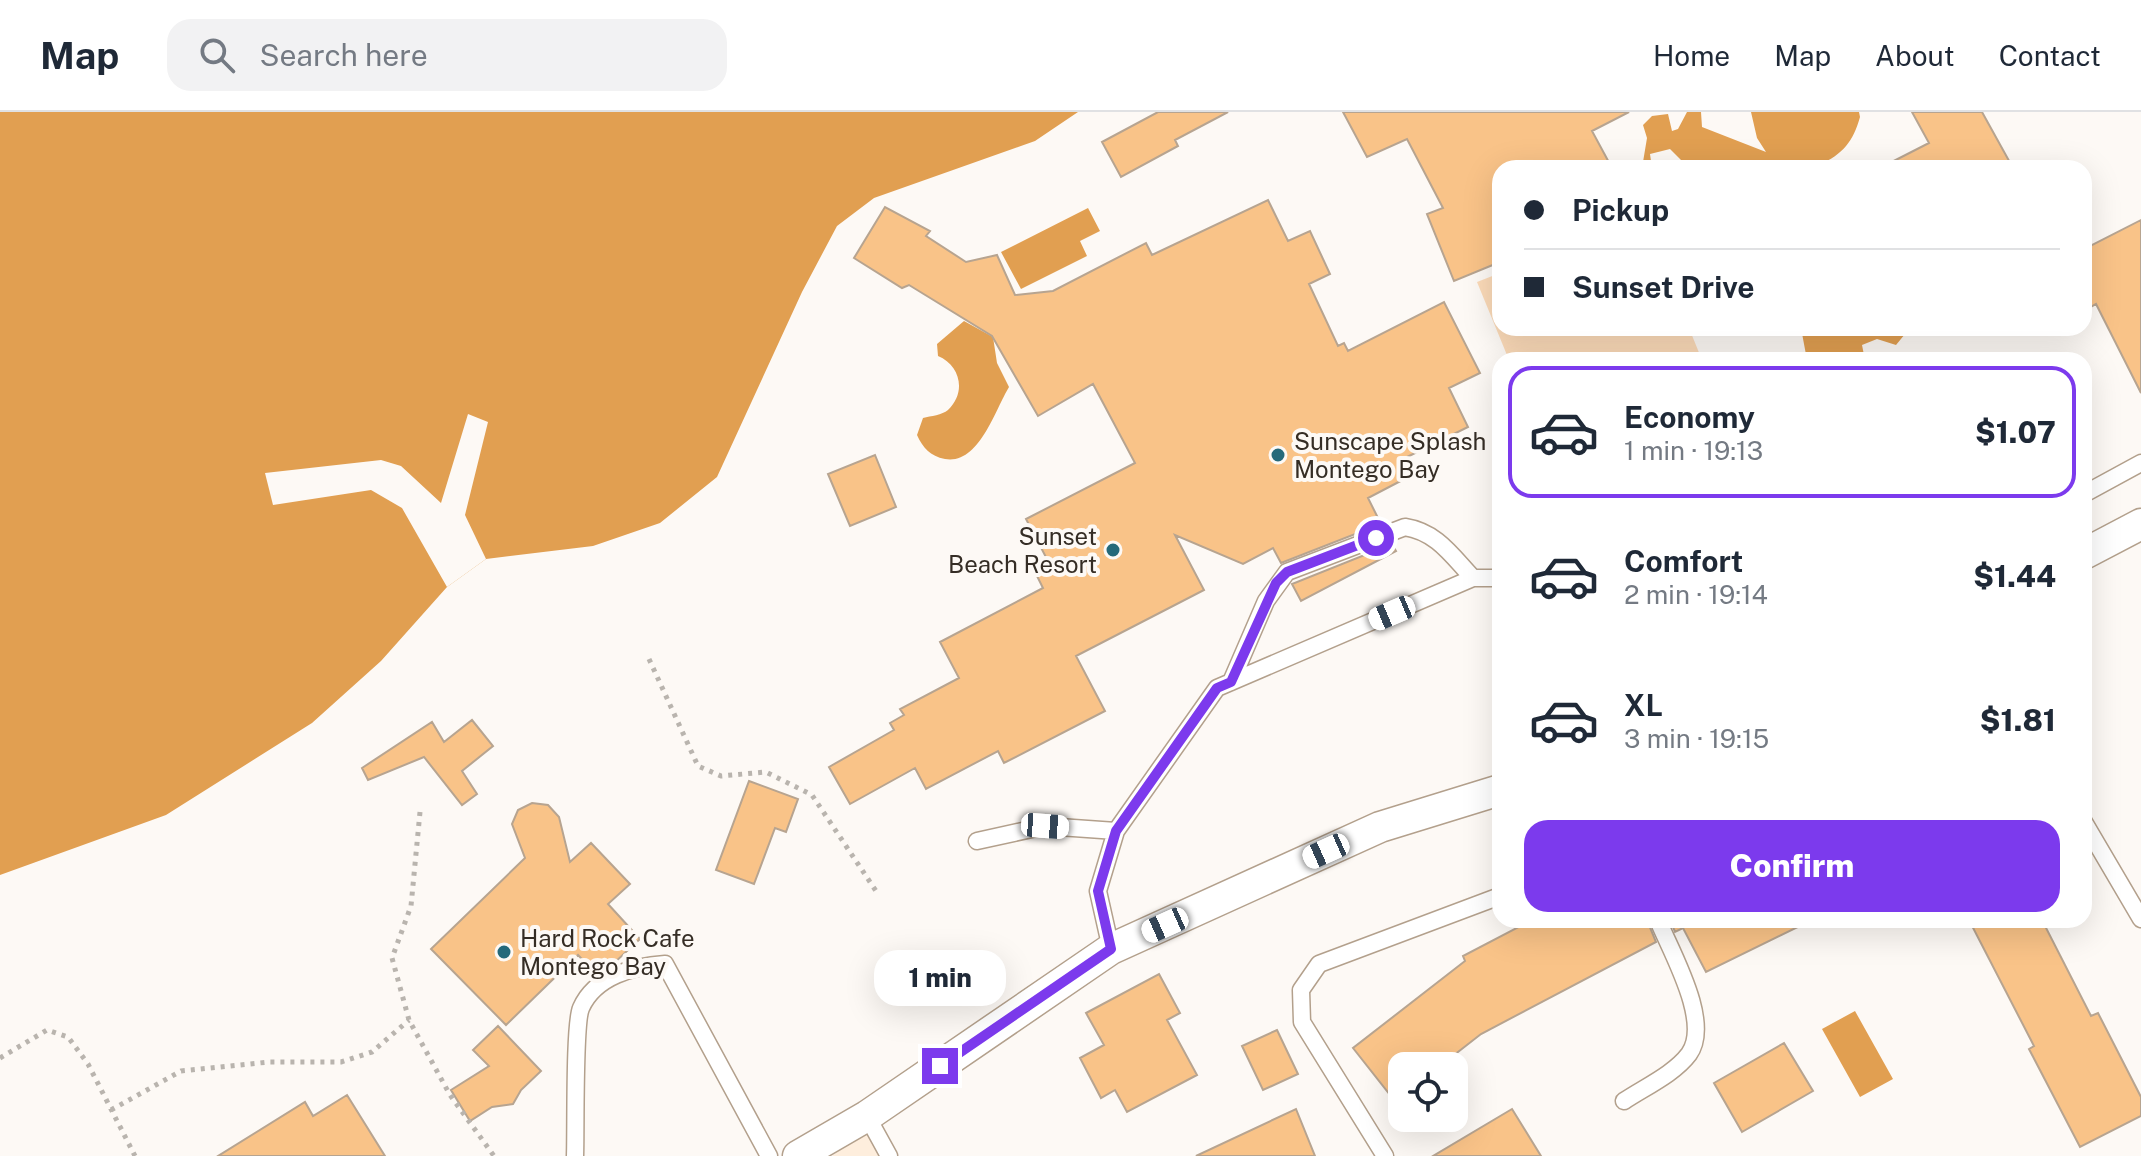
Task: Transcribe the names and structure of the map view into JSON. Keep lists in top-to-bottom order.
{
  "places": ["Sunscape Splash Montego Bay", "Sunset Beach Resort", "Hard Rock Cafe Montego Bay"],
  "page": {
    "header": "Map",
    "search": "Search here",
    "nav": [
      "Home",
      "Map",
      "About",
      "Contact"
    ],
    "banner": ["Pickup", "Sunset Drive"],
    "list": [
      {
        "name": "Economy",
        "note": "1 min · 19:13",
        "value": "$1.07"
      },
      {
        "name": "Comfort",
        "note": "2 min · 19:14",
        "value": "$1.44"
      },
      {
        "name": "XL",
        "note": "3 min · 19:15",
        "value": "$1.81"
      }
    ],
    "buttons": "Confirm",
    "bubble": "1 min"
  }
}
